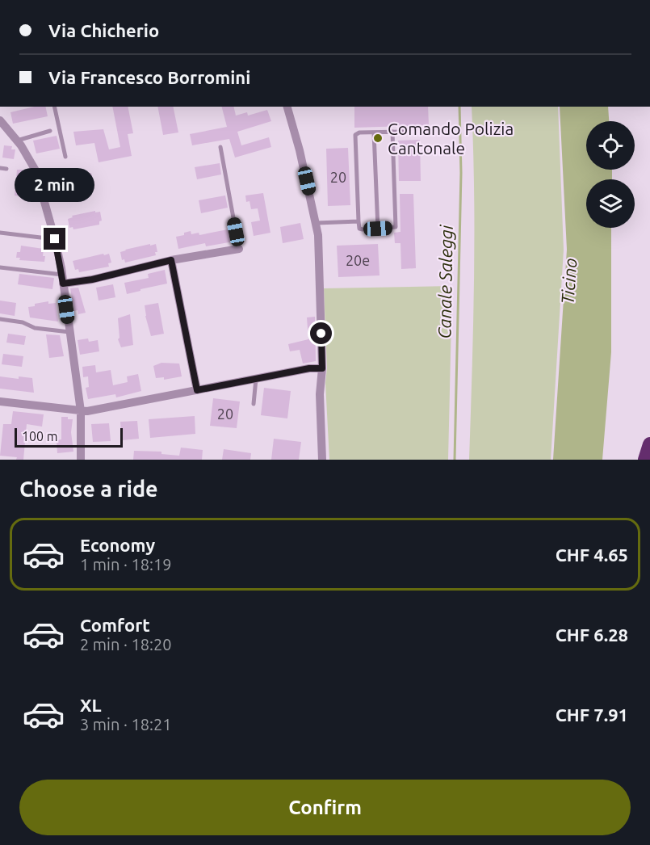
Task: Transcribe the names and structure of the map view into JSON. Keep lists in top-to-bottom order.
{
  "water": ["Ticino", "Canale Saleggi"],
  "places": ["Comando Polizia Cantonale"],
  "house_numbers": ["20", "20e", "20"],
  "scale_bar": "100 m",
  "page": {
    "banner": ["Via Chicherio", "Via Francesco Borromini"],
    "bubble": "2 min",
    "scale": "100 m",
    "heading": "Choose a ride",
    "list": [
      {
        "name": "Economy",
        "note": "1 min · 18:19",
        "value": "CHF 4.65"
      },
      {
        "name": "Comfort",
        "note": "2 min · 18:20",
        "value": "CHF 6.28"
      },
      {
        "name": "XL",
        "note": "3 min · 18:21",
        "value": "CHF 7.91"
      }
    ],
    "buttons": "Confirm"
  }
}
